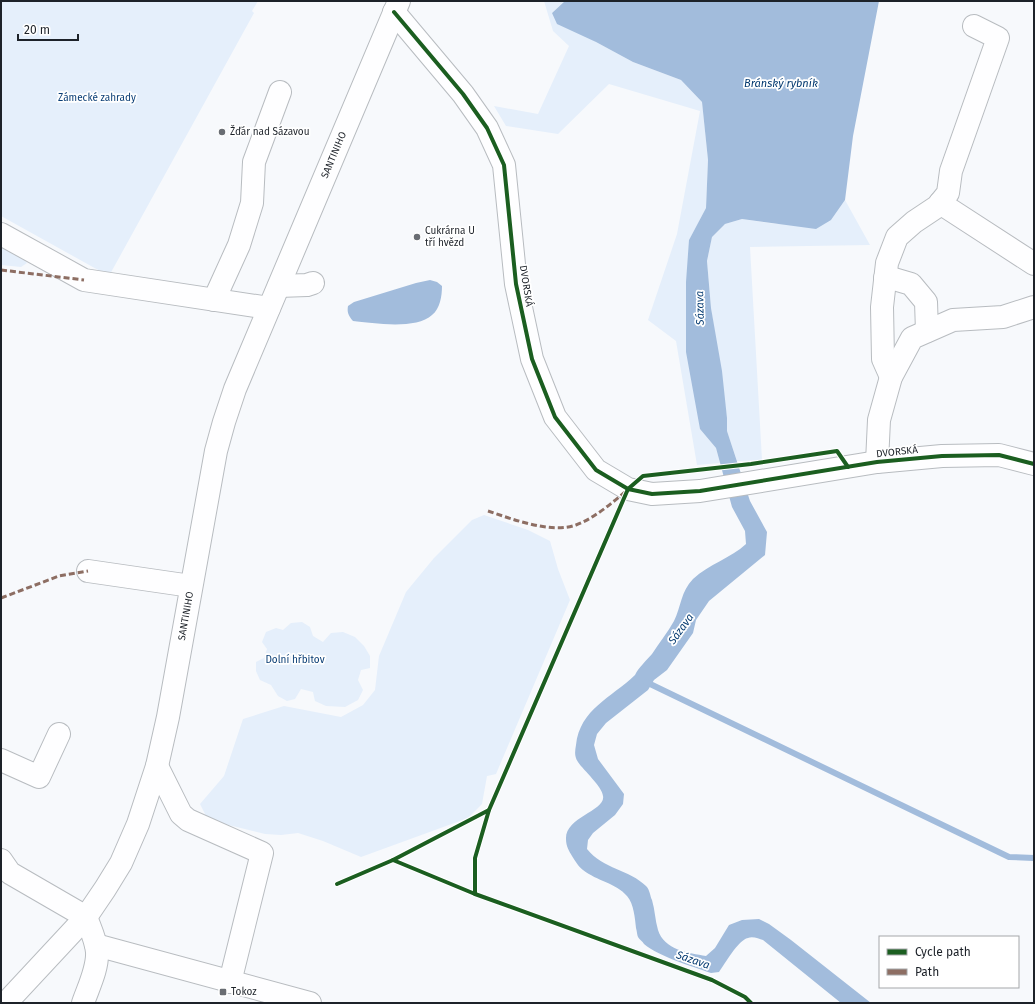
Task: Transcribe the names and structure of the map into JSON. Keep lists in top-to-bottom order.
{
  "streets": {
    "street": ["SANTINIHO", "DVORSKÁ"]
  },
  "crossings": [
    ["SANTINIHO", "DVORSKÁ"]
  ],
  "water": ["Bránský rybník", "Sázava"],
  "parks": ["Zámecké zahrady", "Dolní hřbitov"],
  "places": {
    "other": ["Žďár nad Sázavou", "Cukrárna U tří hvězd"],
    "transit": ["Tokoz"]
  },
  "legend": ["Cycle path", "Path"],
  "scale_bar": "20 m"
}
